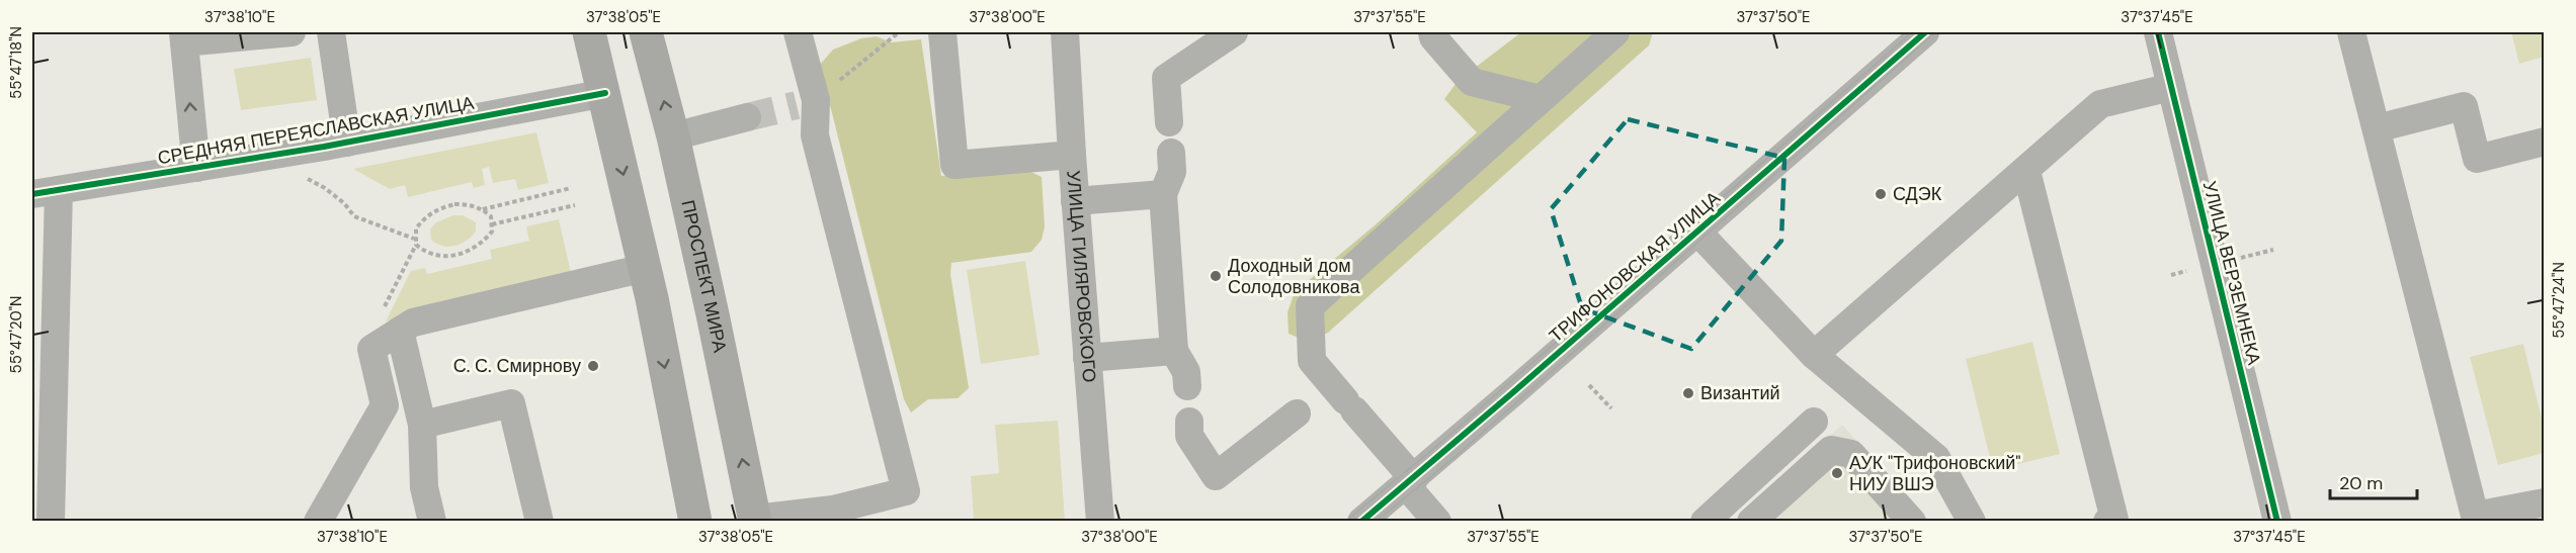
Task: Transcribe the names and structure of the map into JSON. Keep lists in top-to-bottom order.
{
  "streets": {
    "main road": ["ПРОСПЕКТ МИРА"],
    "street": [
      "СРЕДНЯЯ ПЕРЕЯСЛАВСКАЯ УЛИЦА",
      "ТРИФОНОВСКАЯ УЛИЦА",
      "УЛИЦА ВЕРЗЕМНЕКА",
      "УЛИЦА ГИЛЯРОВСКОГО"
    ]
  },
  "places": [
    "СДЭК",
    "Доходный дом Солодовникова",
    "С. С. Смирнову",
    "Византий",
    "АУК \"Трифоновский\" НИУ ВШЭ"
  ],
  "scale_bar": "20 m",
  "coordinates": [
    "37°38'10\"E",
    "37°38'05\"E",
    "37°38'00\"E",
    "37°37'55\"E",
    "37°37'50\"E",
    "37°37'45\"E",
    "55°47'18\"N",
    "55°47'24\"N",
    "55°47'20\"N"
  ]
}
